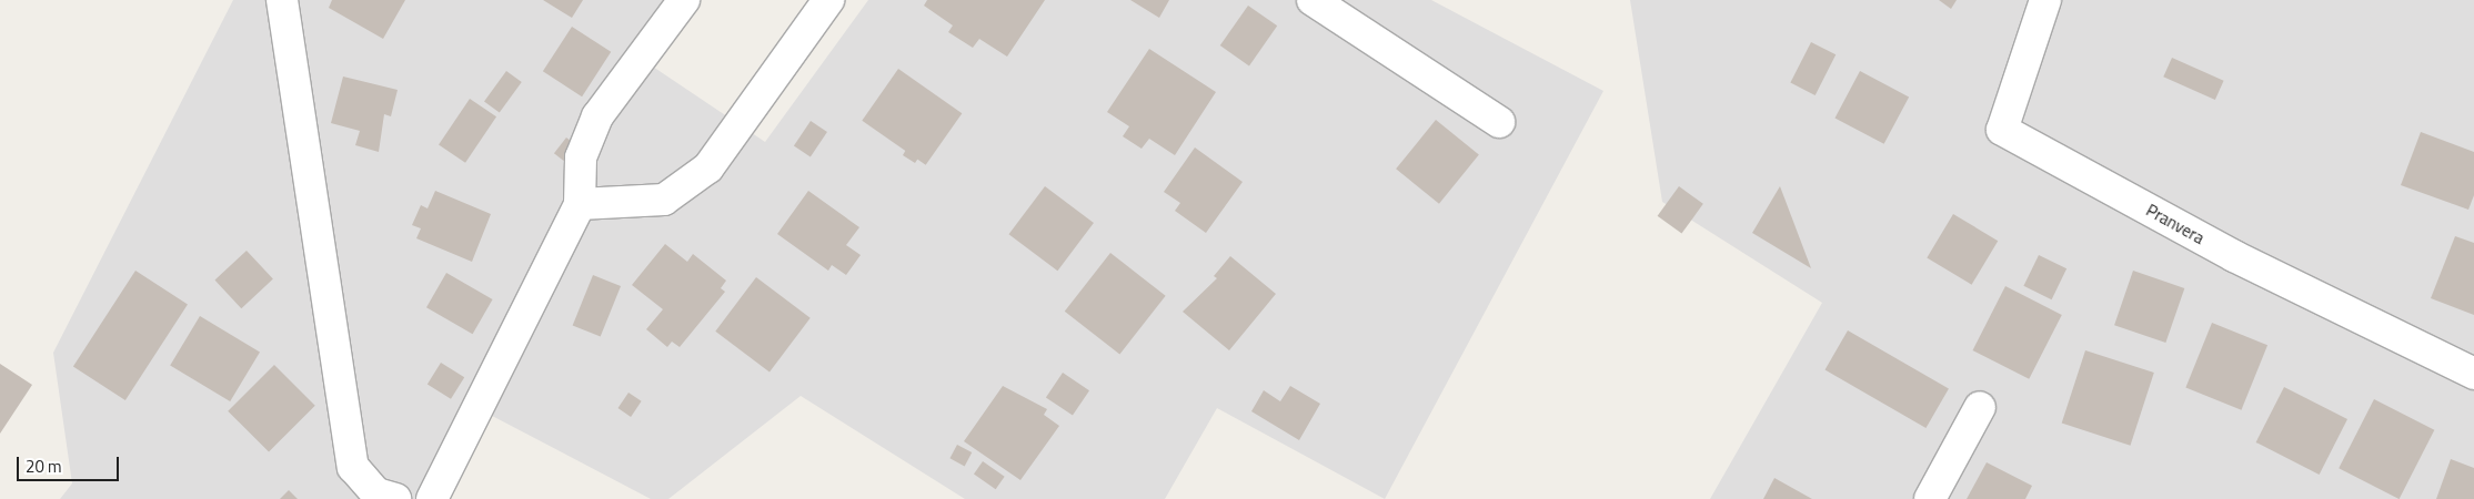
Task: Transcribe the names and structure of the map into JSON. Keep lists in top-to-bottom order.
{
  "streets": {
    "street": ["Pranvera"]
  },
  "scale_bar": "20 m"
}
